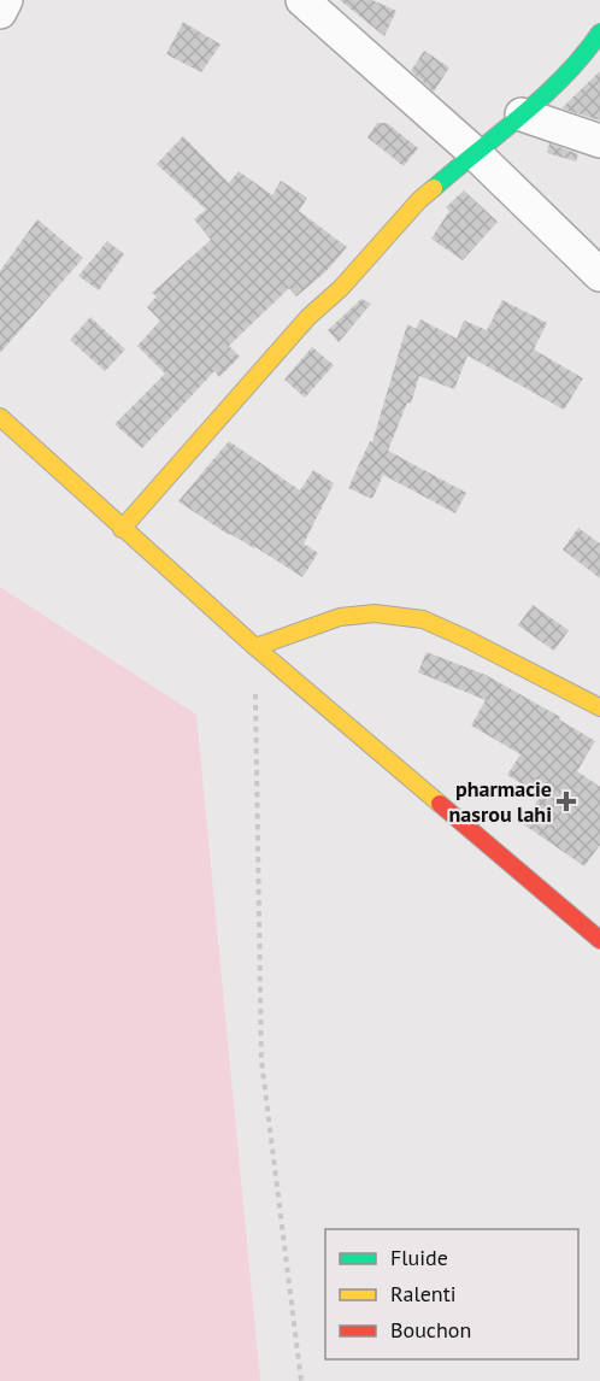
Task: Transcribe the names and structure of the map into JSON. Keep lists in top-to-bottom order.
{
  "places": {
    "health": ["pharmacie nasrou lahi"]
  },
  "legend": ["Fluide", "Ralenti", "Bouchon"]
}
